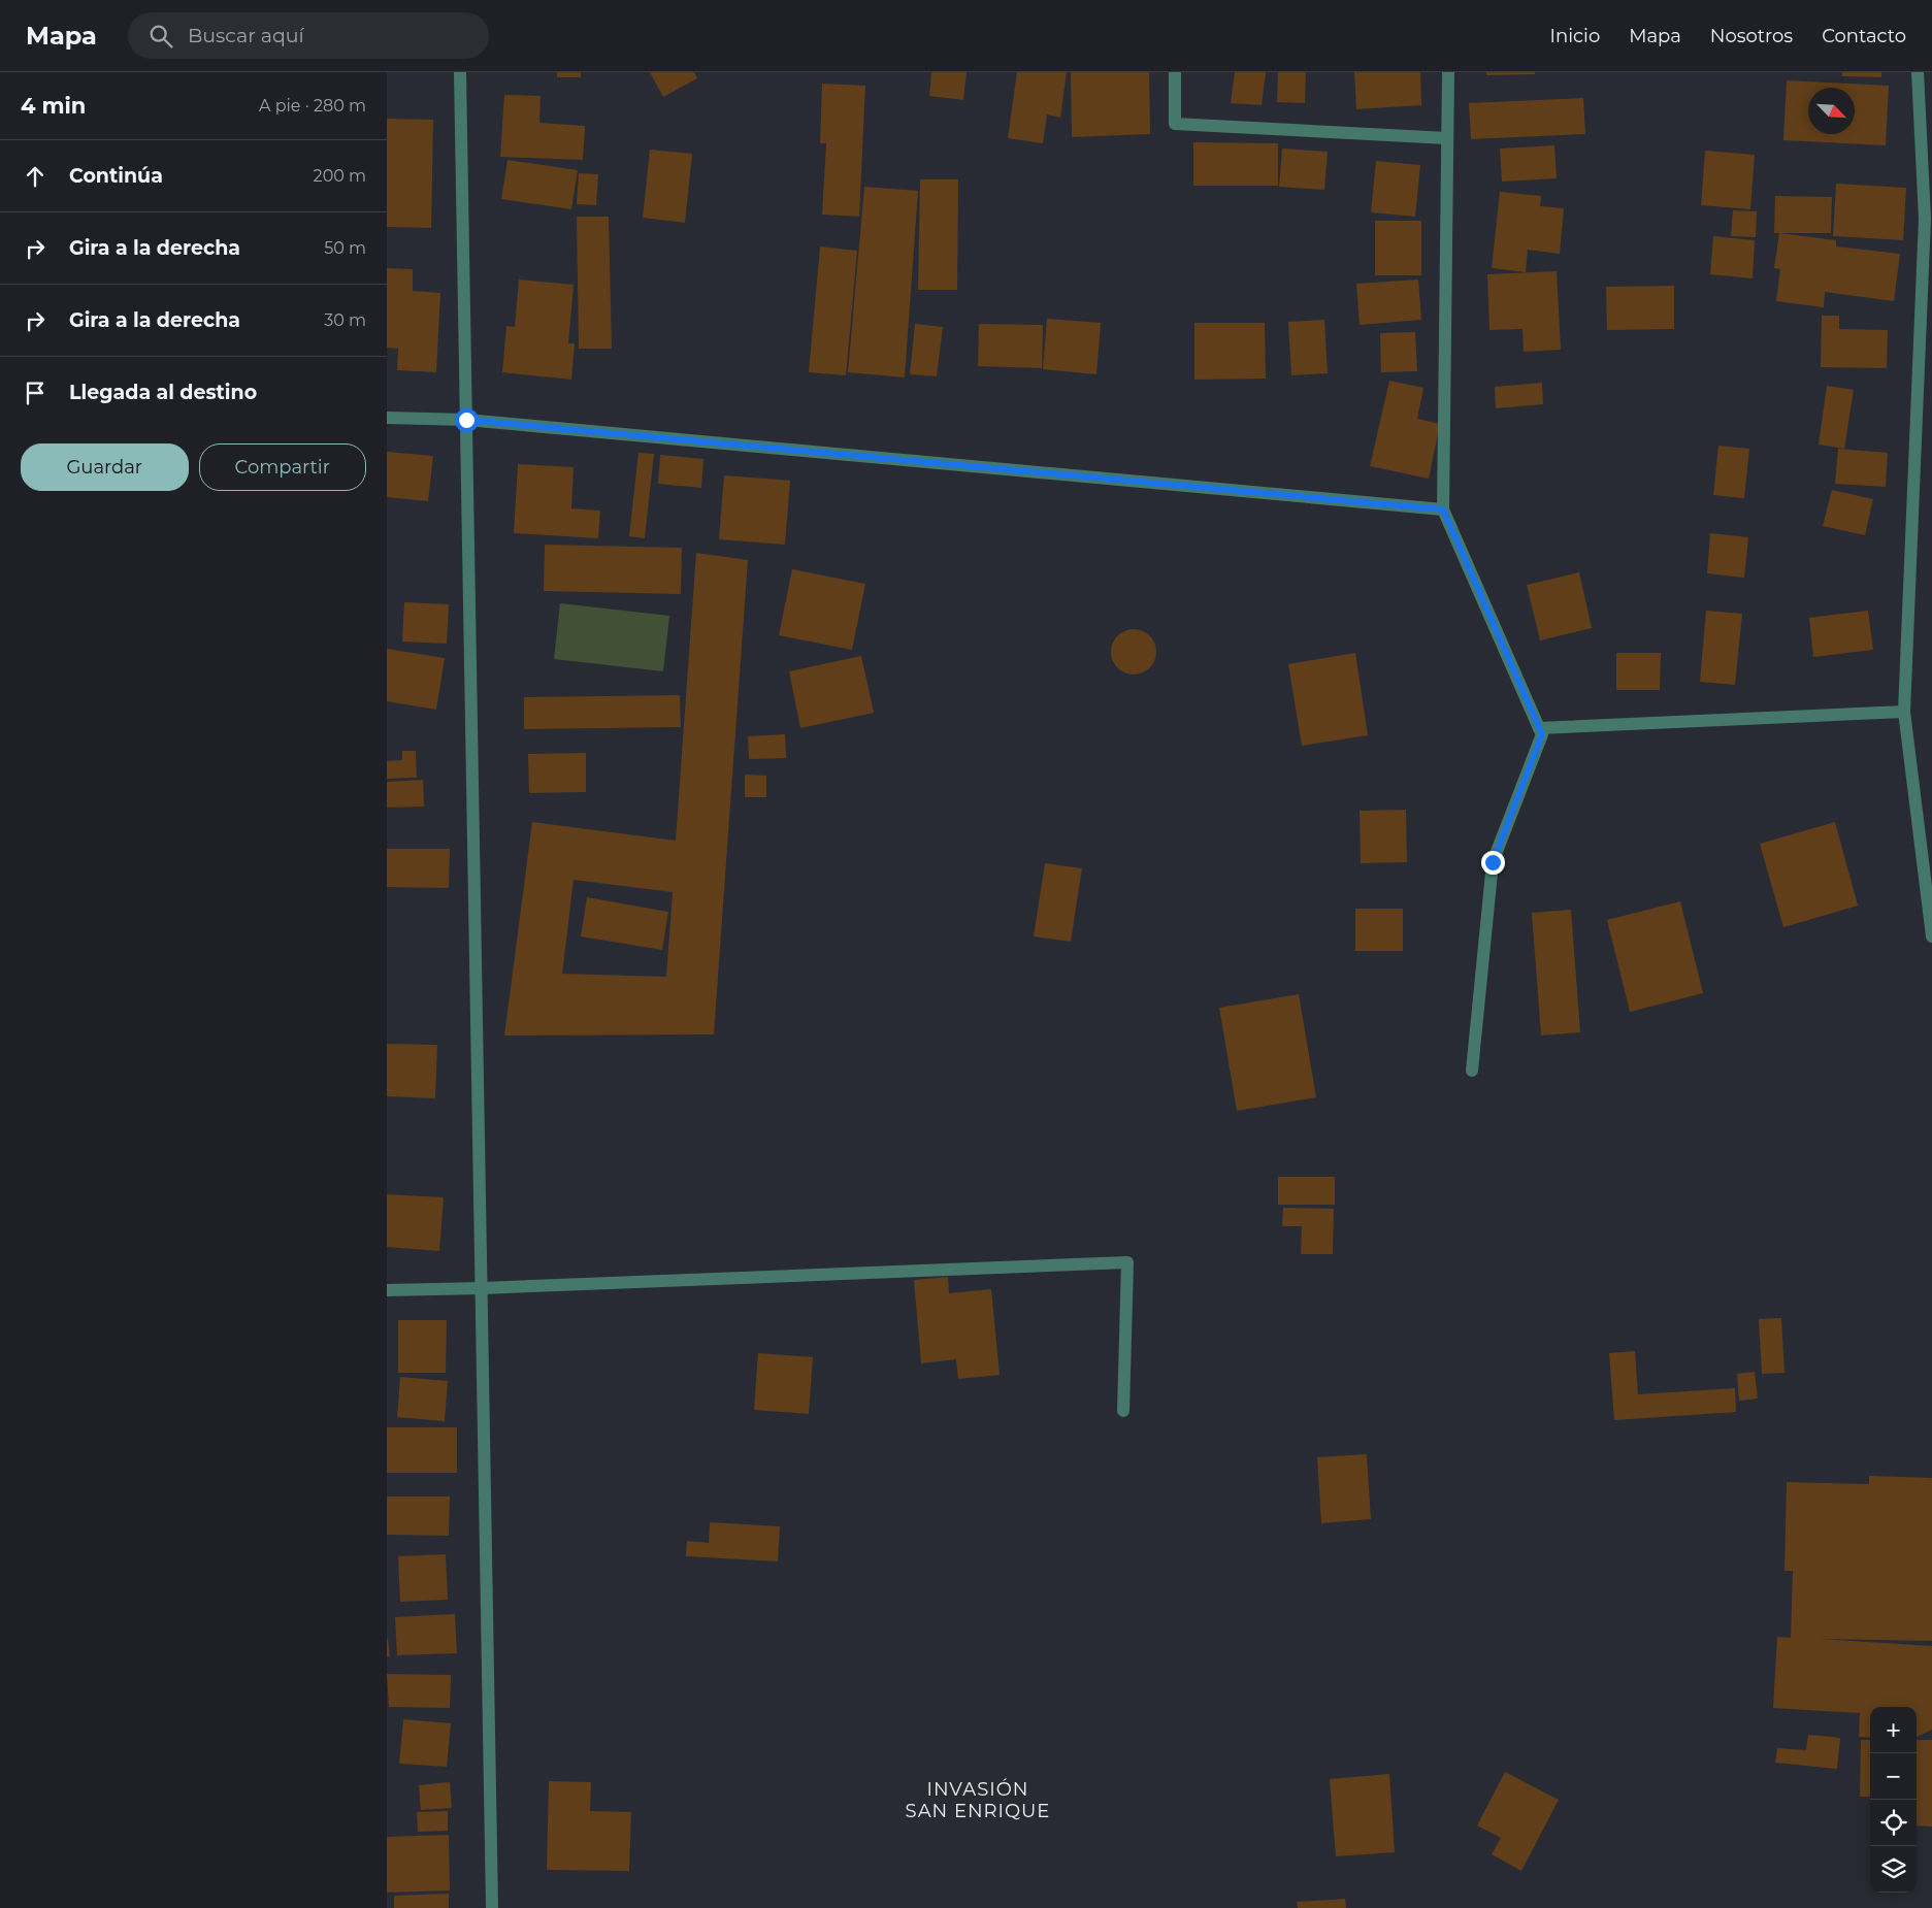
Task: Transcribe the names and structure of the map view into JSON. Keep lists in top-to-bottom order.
{
  "districts": ["INVASIÓN SAN ENRIQUE"],
  "north": "bottom right",
  "page": {
    "header": "Mapa",
    "search": "Buscar aquí",
    "nav": [
      "Inicio",
      "Mapa",
      "Nosotros",
      "Contacto"
    ],
    "heading": ["4 min", "A pie · 280 m"],
    "list": [
      ["Continúa", "200 m"],
      ["Gira a la derecha", "50 m"],
      ["Gira a la derecha", "30 m"],
      "Llegada al destino"
    ],
    "buttons": ["Guardar", "Compartir"],
    "map_buttons": ["+", "−"]
  }
}
